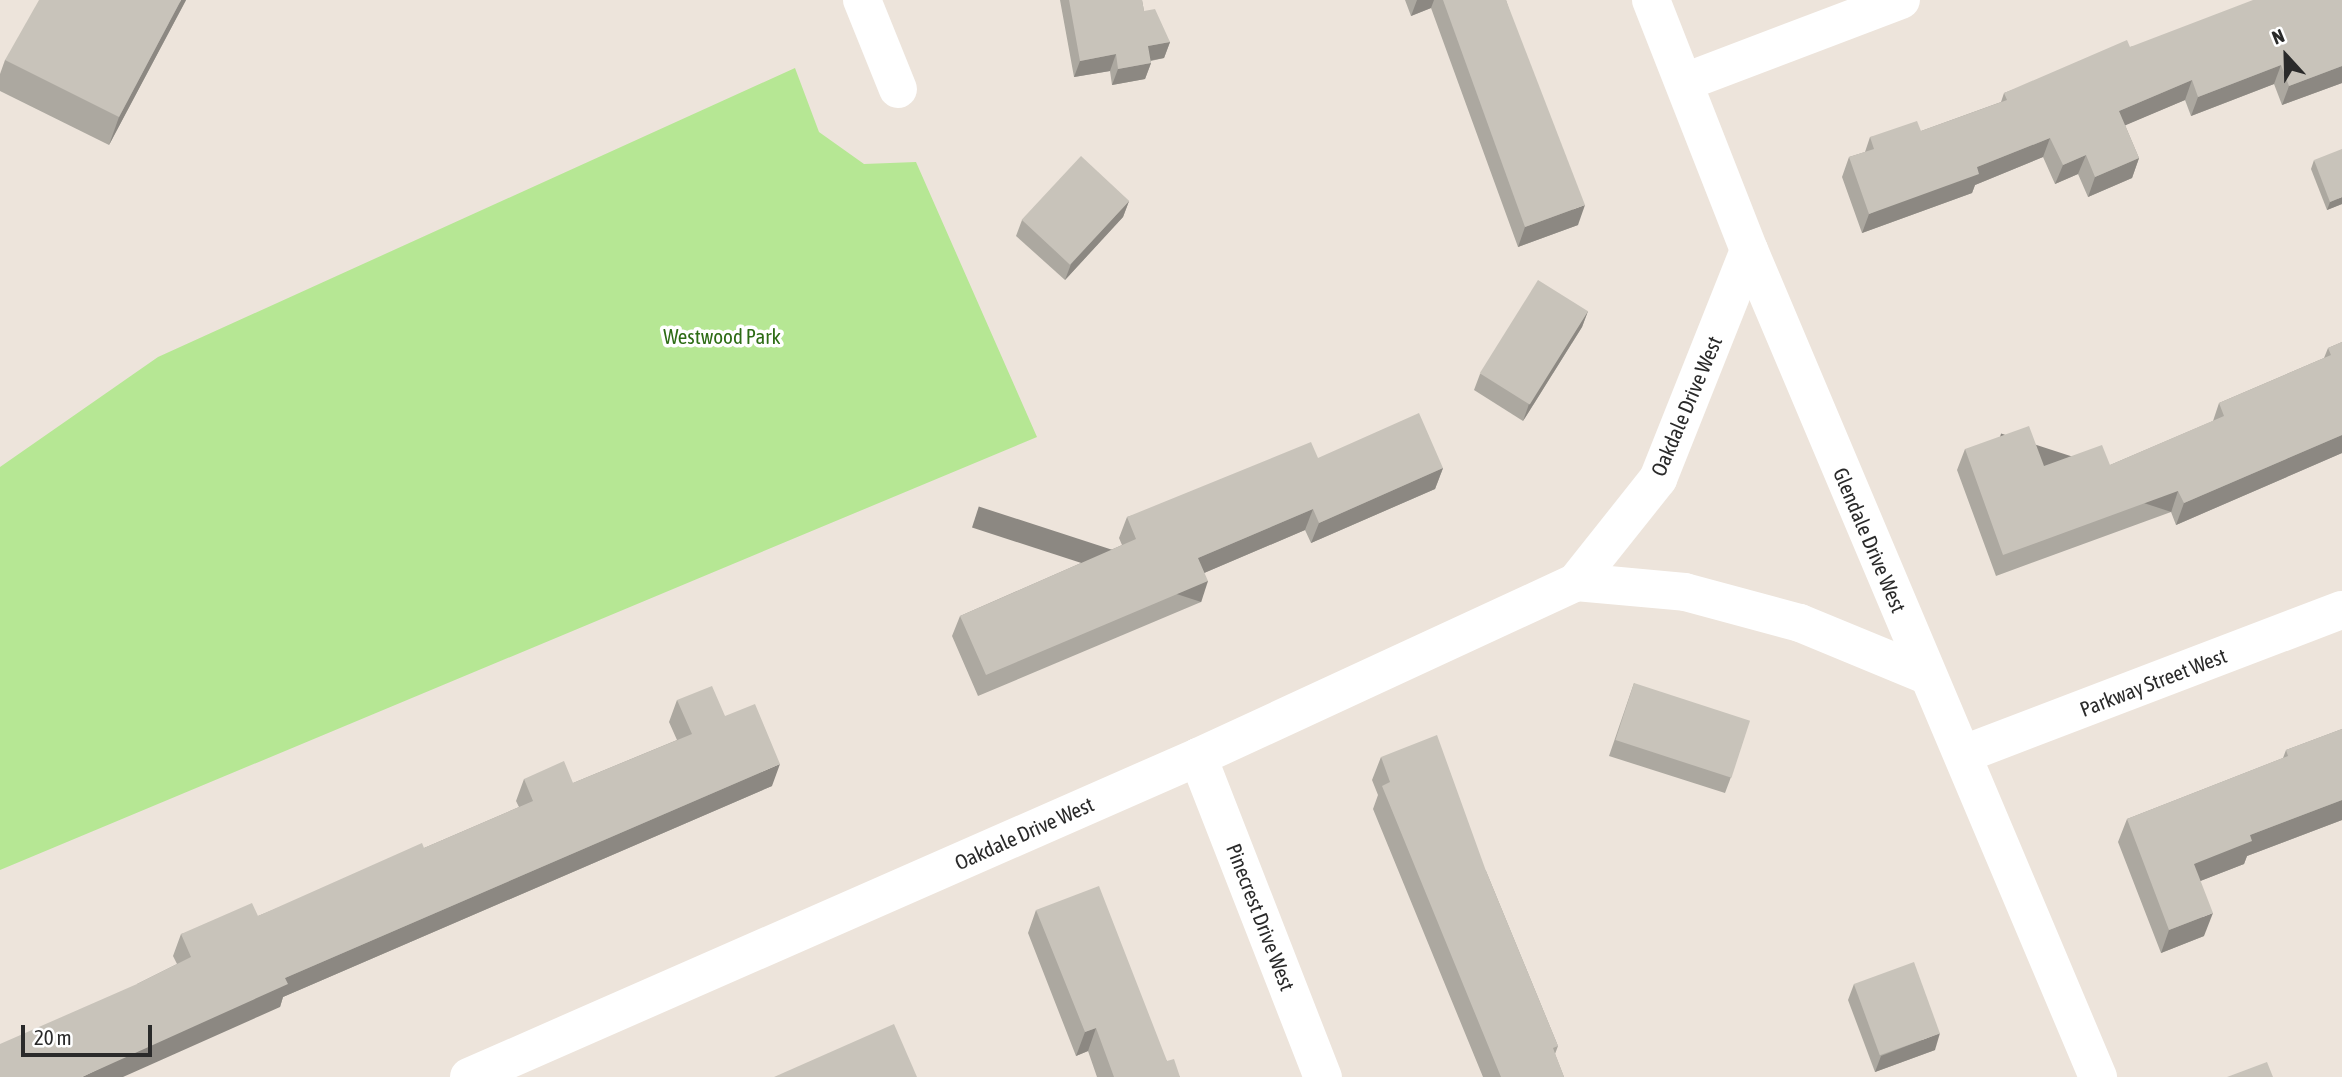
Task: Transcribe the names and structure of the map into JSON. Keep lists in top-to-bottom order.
{
  "streets": {
    "street": [
      "Oakdale Drive West",
      "Glendale Drive West",
      "Parkway Street West",
      "Pinecrest Drive West"
    ]
  },
  "crossings": [
    ["Oakdale Drive West", "Glendale Drive West"],
    ["Oakdale Drive West", "Pinecrest Drive West"],
    ["Glendale Drive West", "Parkway Street West"]
  ],
  "parks": ["Westwood Park"],
  "scale_bar": "20 m",
  "north": "top"
}
